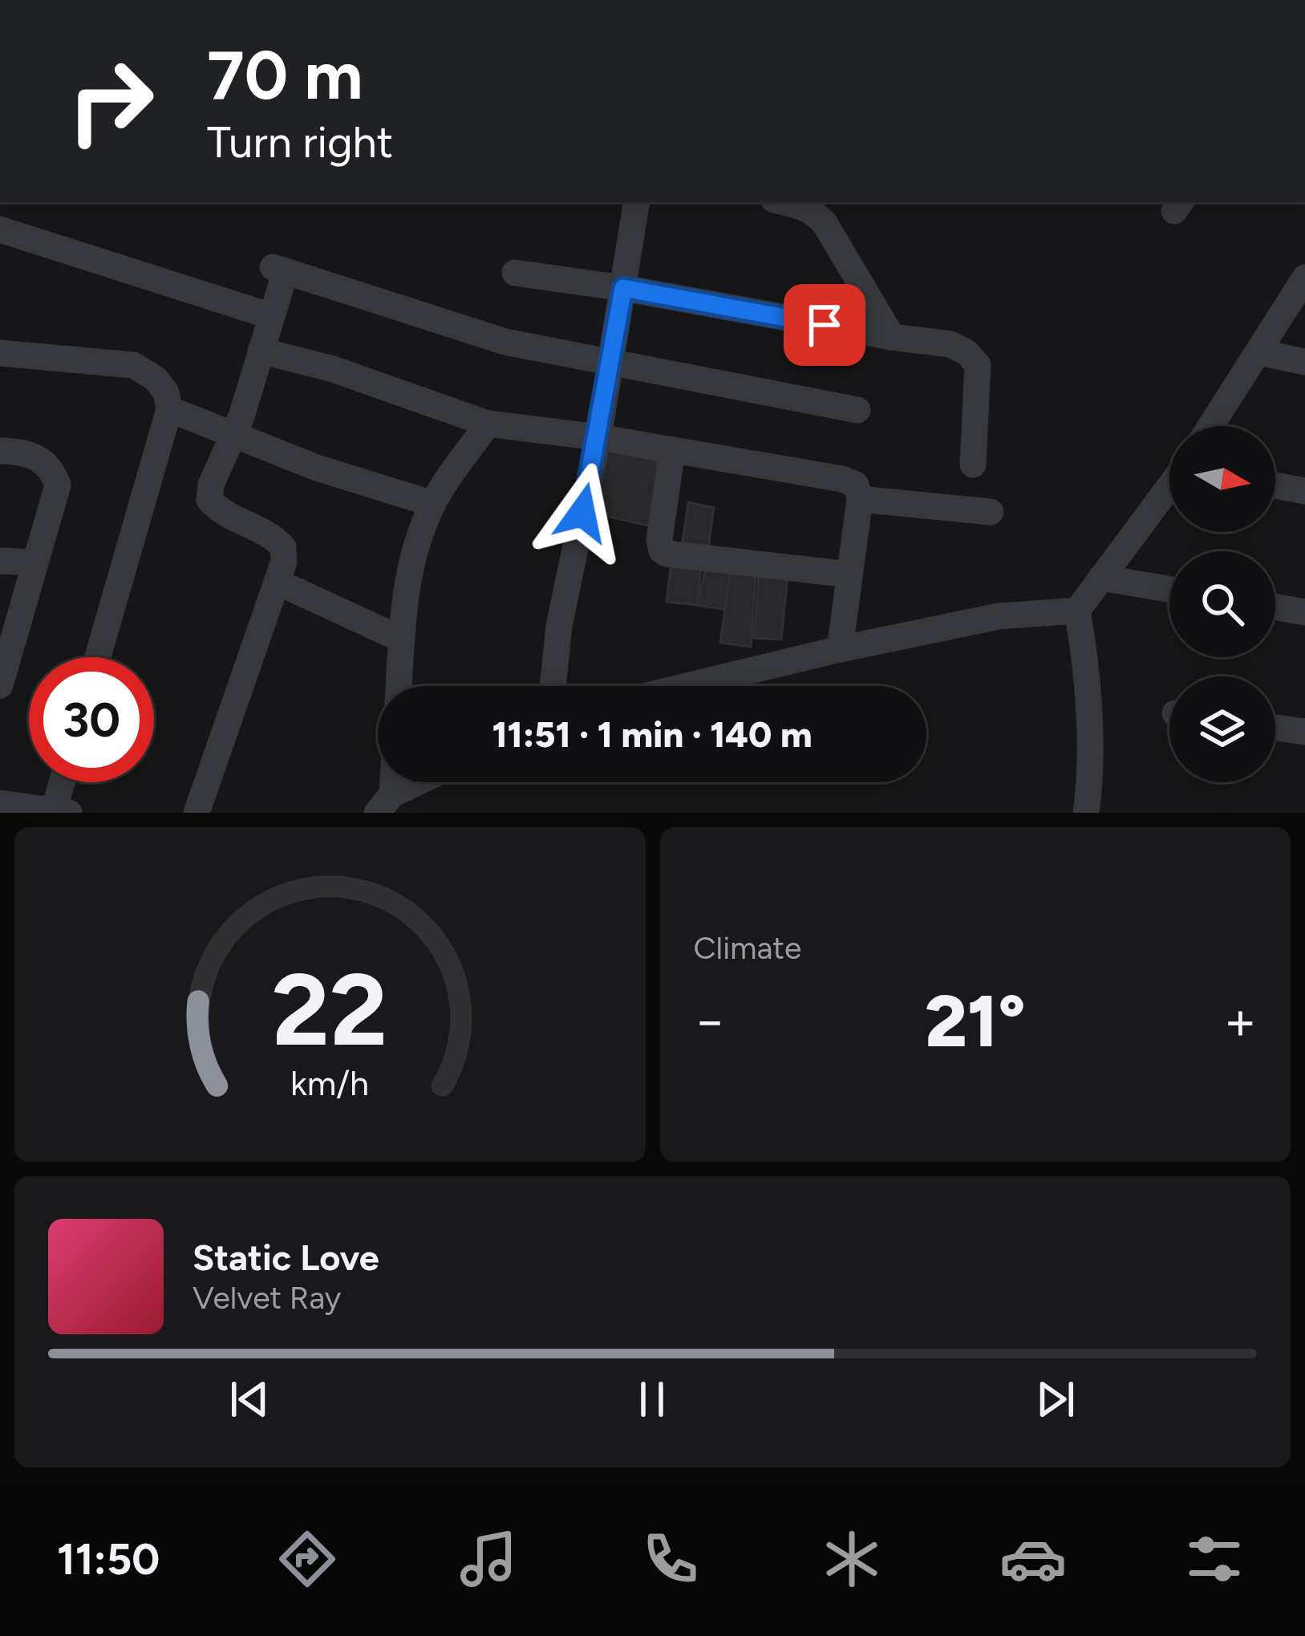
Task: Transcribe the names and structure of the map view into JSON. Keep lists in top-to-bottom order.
{
  "north": "right",
  "page": {
    "turn": ["70 m", "Turn right"],
    "limit": "30",
    "trip": "11:51 · 1 min · 140 m",
    "tile": "Climate",
    "heat": ["−", "21°", "+"],
    "song": ["Static Love", "Velvet Ray"],
    "tabs": "11:50",
    "gauge": ["22", "km/h"]
  }
}
